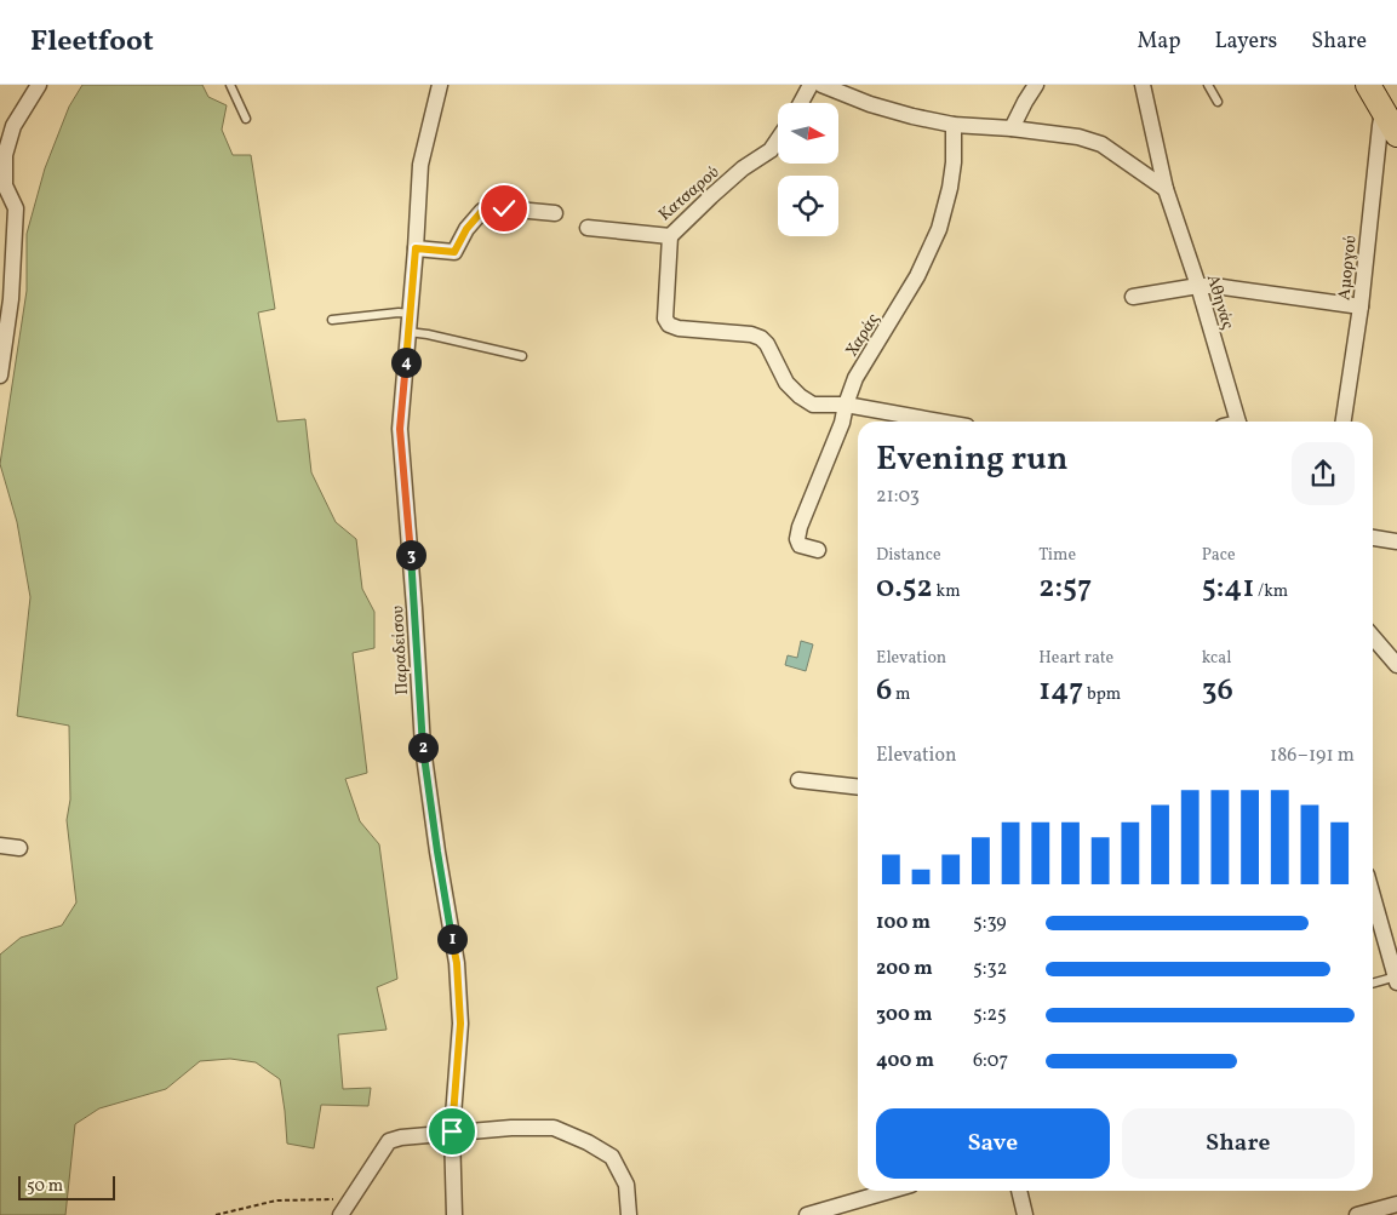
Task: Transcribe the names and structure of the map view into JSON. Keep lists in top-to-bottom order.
{
  "streets": {
    "street": [
      "Κατσαρού",
      "Αμοργού",
      "Αθηνάς",
      "Χαράς",
      "Παραδείσου"
    ]
  },
  "scale_bar": "50 m",
  "north": "right",
  "page": {
    "header": "Fleetfoot",
    "nav": ["Map", "Layers", "Share"],
    "pins": [
      "4",
      "3",
      "2",
      "1"
    ],
    "heading": ["Evening run", "21:03"],
    "stats": [
      ["Distance", "0.52 km"],
      ["Time", "2:57"],
      ["Pace", "5:41 /km"],
      ["Elevation", "6 m"],
      ["Heart rate", "147 bpm"],
      ["kcal", "36"]
    ],
    "chart": ["Elevation", "186–191 m"],
    "list": [
      {
        "name": "100 m",
        "note": "5:39"
      },
      {
        "name": "200 m",
        "note": "5:32"
      },
      {
        "name": "300 m",
        "note": "5:25"
      },
      {
        "name": "400 m",
        "note": "6:07"
      }
    ],
    "buttons": ["Save", "Share"],
    "scale": "50 m"
  }
}
